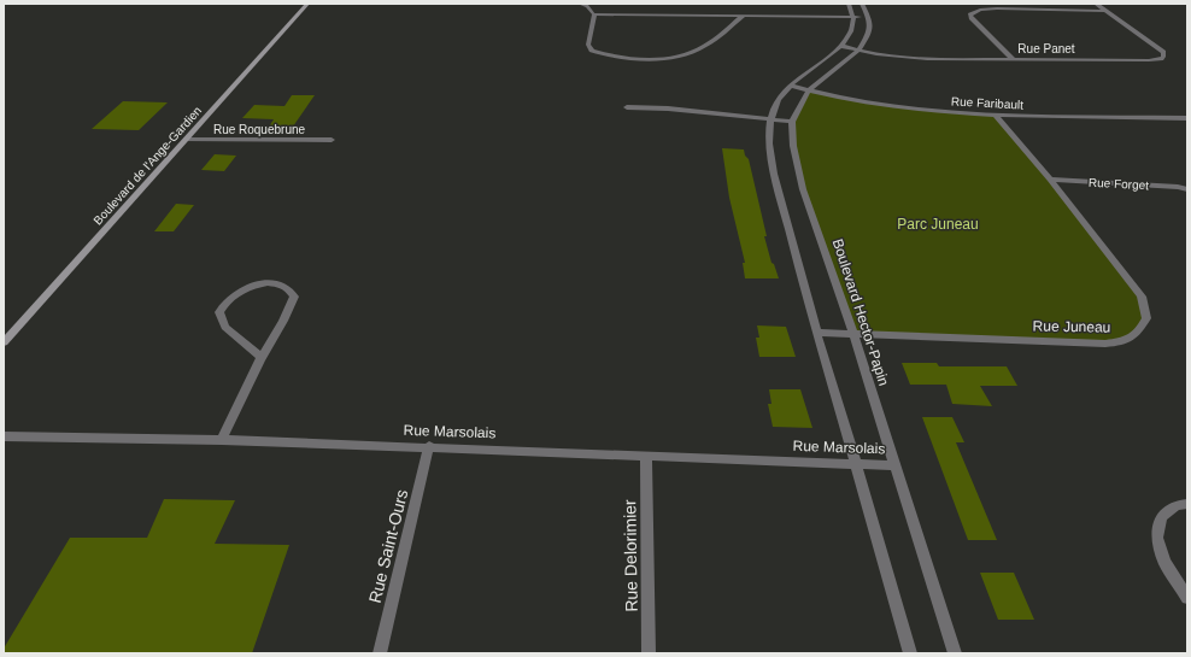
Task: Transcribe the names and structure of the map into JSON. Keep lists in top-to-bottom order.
{
  "streets": {
    "main road": ["Boulevard de l'Ange-Gardien"],
    "street": [
      "Rue Panet",
      "Rue Faribault",
      "Rue Roquebrune",
      "Rue Forget",
      "Boulevard Hector-Papin",
      "Rue Juneau",
      "Rue Marsolais",
      "Rue Saint-Ours",
      "Rue Delorimier"
    ]
  },
  "crossings": [
    ["Rue Faribault", "Rue Juneau"],
    ["Rue Roquebrune", "Boulevard de l'Ange-Gardien"],
    ["Rue Forget", "Rue Juneau"],
    ["Boulevard Hector-Papin", "Rue Juneau"],
    ["Boulevard Hector-Papin", "Rue Marsolais"],
    ["Rue Marsolais", "Rue Saint-Ours"],
    ["Rue Marsolais", "Rue Delorimier"]
  ],
  "parks": ["Parc Juneau"]
}
